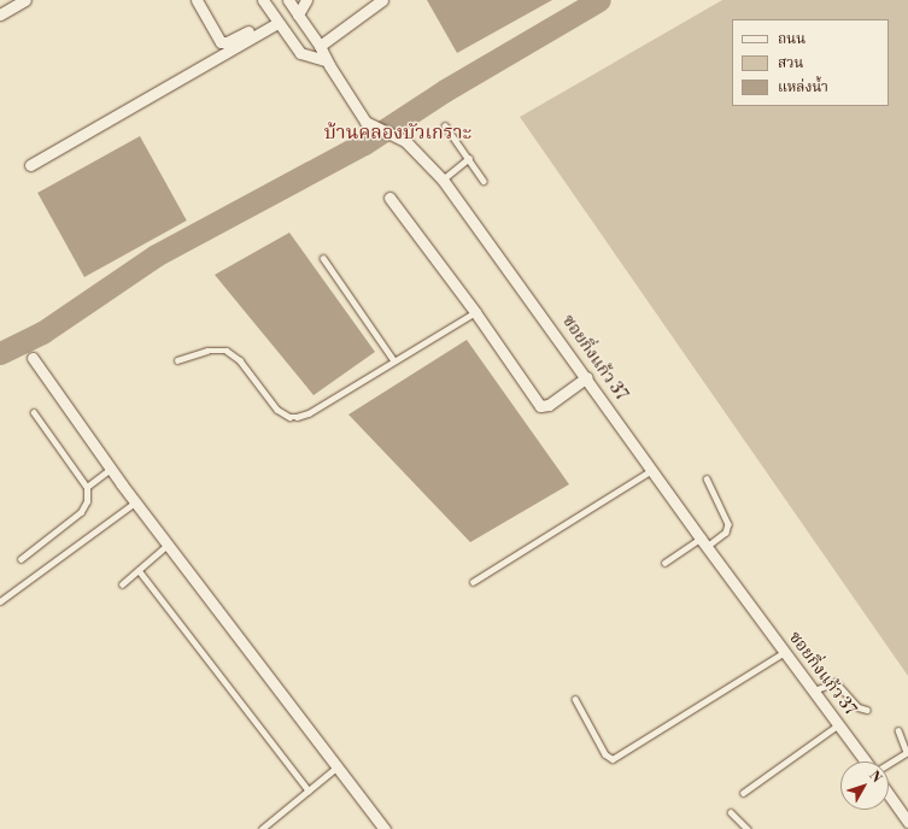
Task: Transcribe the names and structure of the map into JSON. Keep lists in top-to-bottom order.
{
  "streets": {
    "street": ["ซอยกิ่งแก้ว 37"]
  },
  "districts": ["บ้านคลองบัวเกราะ"],
  "legend": ["ถนน", "สวน", "แหล่งน้ำ"],
  "north": "top right"
}
